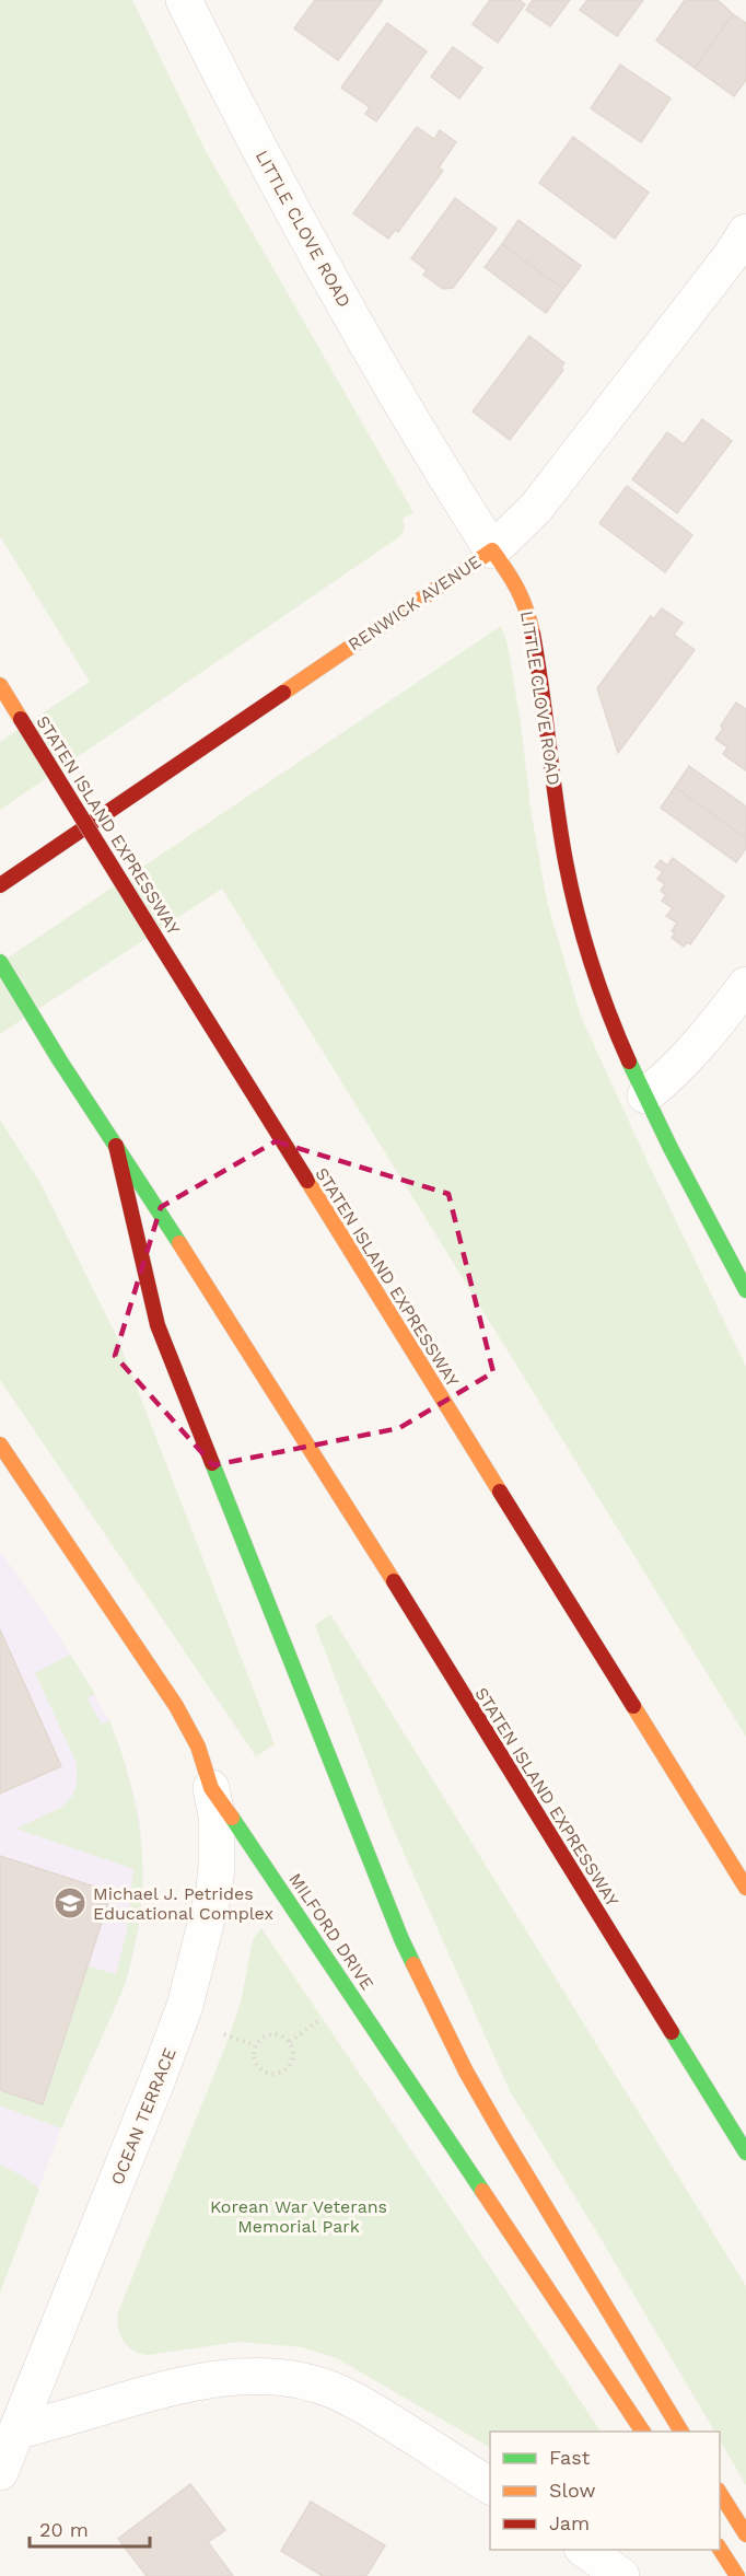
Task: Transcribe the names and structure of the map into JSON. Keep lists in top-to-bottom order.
{
  "streets": {
    "main road": [
      "LITTLE CLOVE ROAD",
      "RENWICK AVENUE",
      "STATEN ISLAND EXPRESSWAY",
      "MILFORD DRIVE"
    ],
    "street": ["OCEAN TERRACE"]
  },
  "crossings": [
    ["LITTLE CLOVE ROAD", "RENWICK AVENUE"],
    ["MILFORD DRIVE", "OCEAN TERRACE"]
  ],
  "parks": ["Korean War Veterans Memorial Park"],
  "places": {
    "school or university": ["Michael J. Petrides Educational Complex"]
  },
  "legend": ["Fast", "Slow", "Jam"],
  "scale_bar": "20 m"
}
